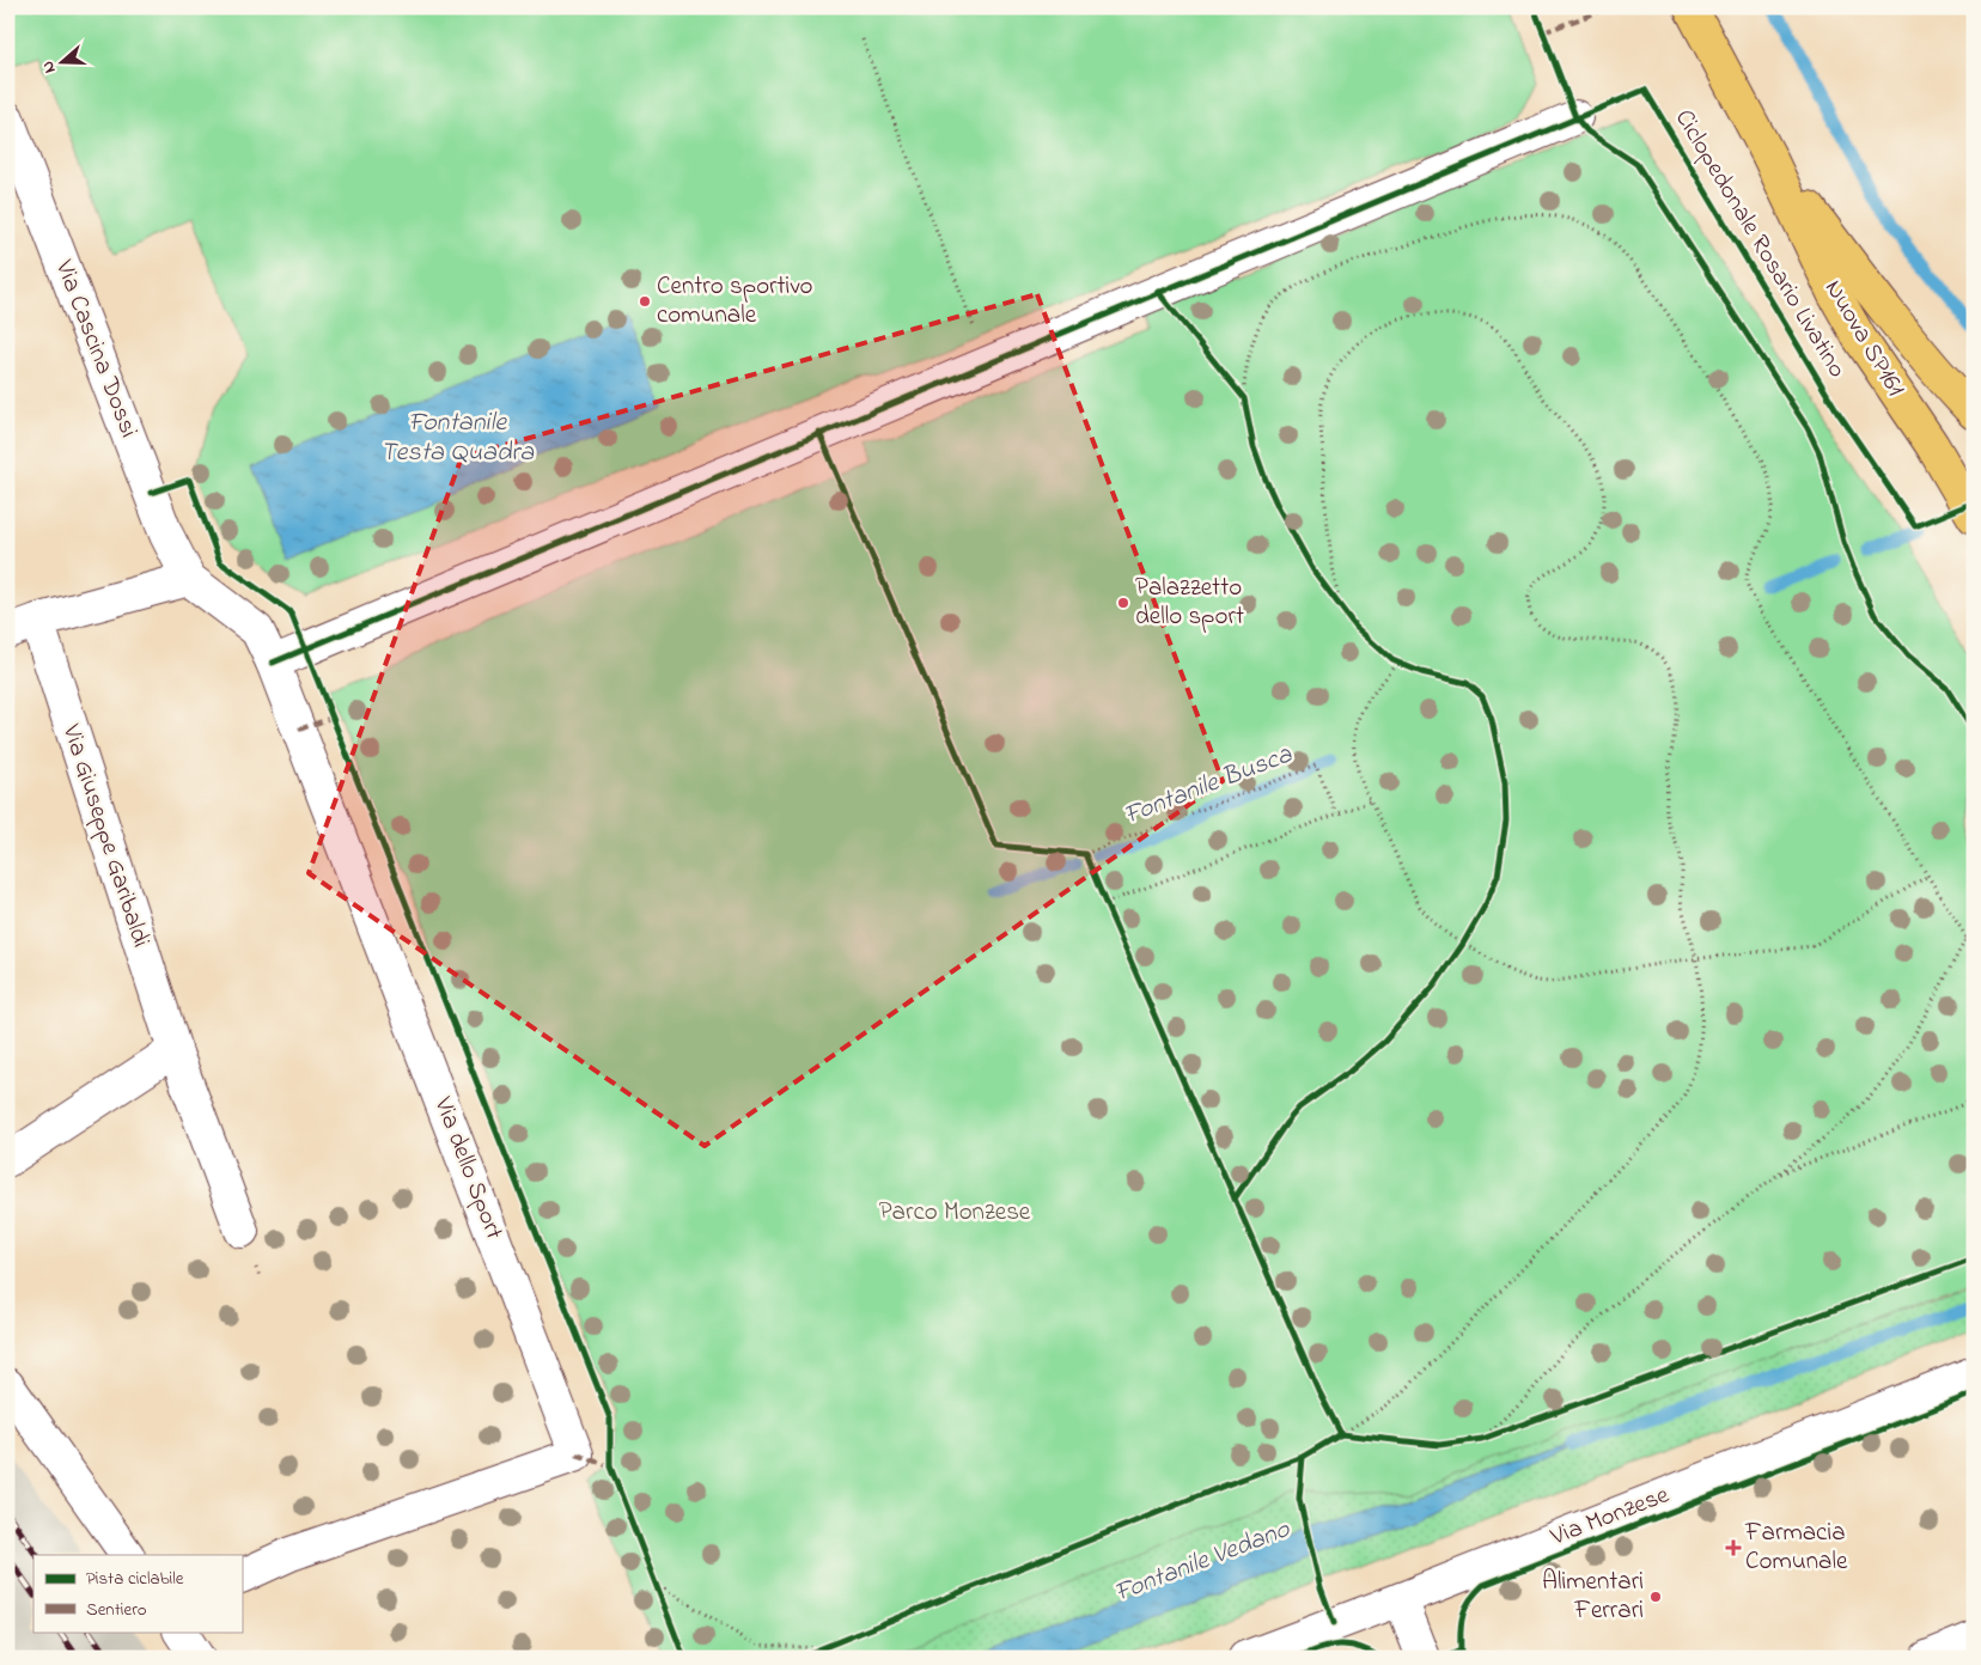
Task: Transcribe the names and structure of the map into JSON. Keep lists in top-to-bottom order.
{
  "streets": {
    "main road": ["Nuova SP161"],
    "street": [
      "Via Cascina Dossi",
      "Via Giuseppe Garibaldi",
      "Via dello Sport",
      "Via Monzese"
    ],
    "cycle path": ["Ciclopedonale Rosario Livatino"]
  },
  "crossings": [
    ["Via Cascina Dossi", "Via dello Sport"]
  ],
  "water": ["Fontanile Testa Quadra", "Fontanile Busca", "Fontanile Vedano"],
  "parks": ["Parco Monzese"],
  "places": {
    "other": ["Centro sportivo comunale", "Palazzetto dello sport", "Alimentari Ferrari"],
    "health": ["Farmacia Comunale"]
  },
  "legend": ["Pista ciclabile", "Sentiero"],
  "north": "left"
}
